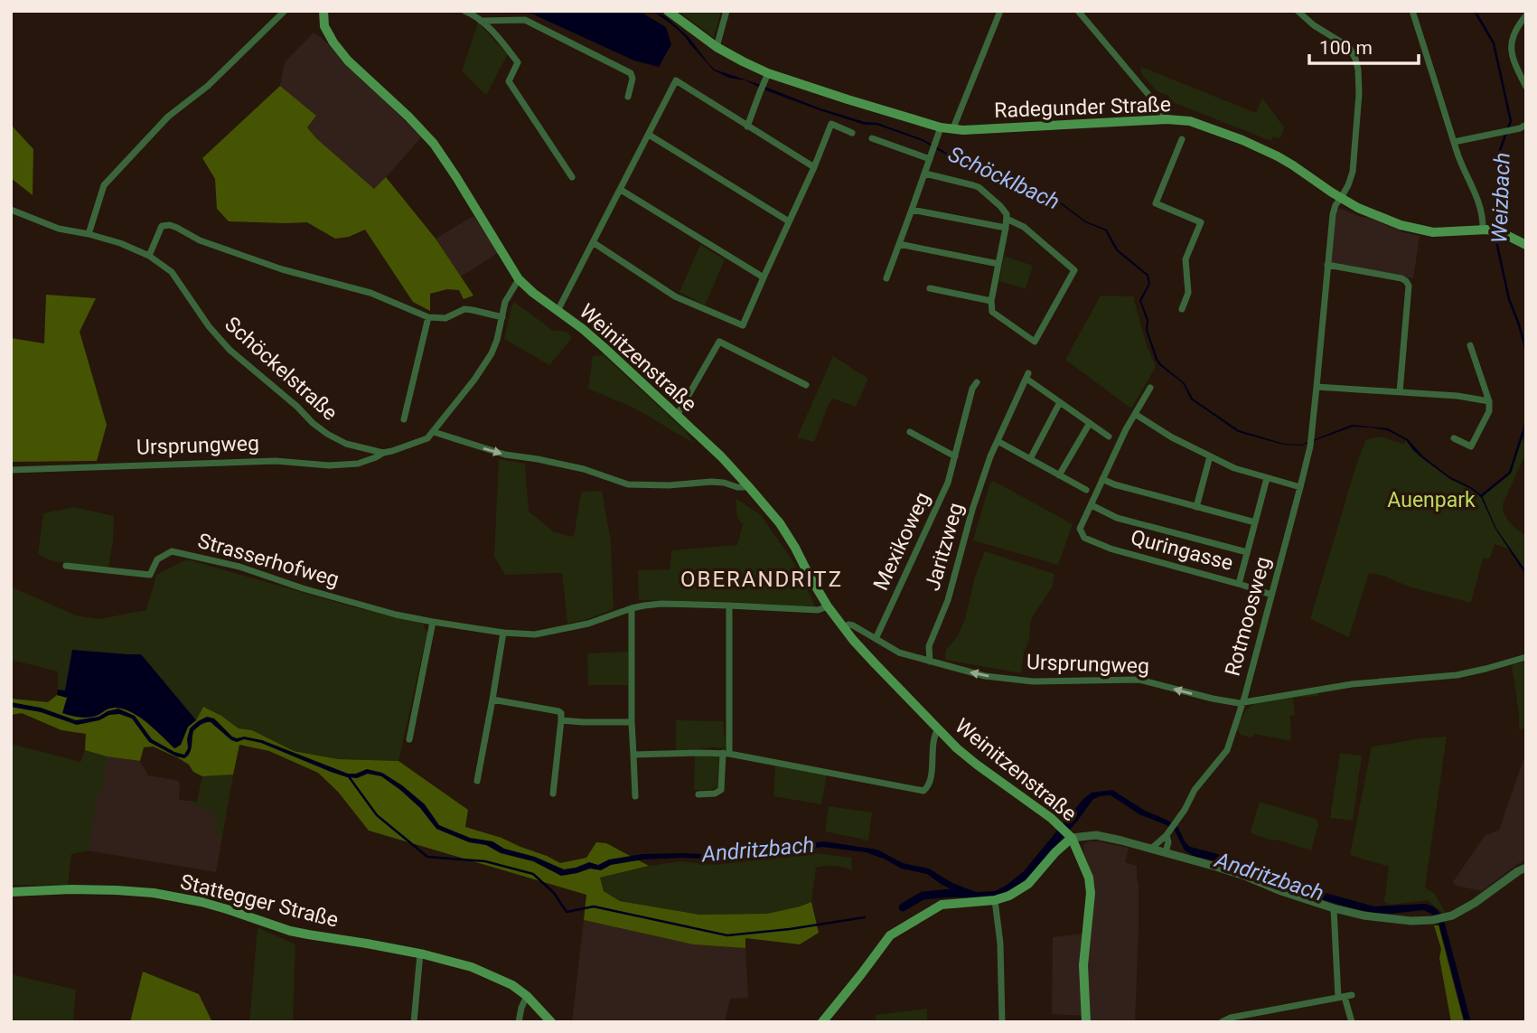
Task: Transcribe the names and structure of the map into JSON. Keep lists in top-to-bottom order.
{
  "streets": {
    "main road": ["Radegunder Straße", "Weinitzenstraße", "Stattegger Straße"],
    "street": [
      "Schöckelstraße",
      "Ursprungweg",
      "Mexikoweg",
      "Jaritzweg",
      "Quringasse",
      "Strasserhofweg",
      "Rotmoosweg"
    ]
  },
  "crossings": [
    ["Radegunder Straße", "Rotmoosweg"],
    ["Weinitzenstraße", "Ursprungweg"],
    ["Weinitzenstraße", "Strasserhofweg"],
    ["Schöckelstraße", "Ursprungweg"],
    ["Ursprungweg", "Mexikoweg"],
    ["Ursprungweg", "Jaritzweg"],
    ["Ursprungweg", "Rotmoosweg"],
    ["Quringasse", "Rotmoosweg"]
  ],
  "districts": ["OBERANDRITZ"],
  "water": ["Schöcklbach", "Weizbach", "Andritzbach"],
  "parks": ["Auenpark"],
  "scale_bar": "100 m"
}
